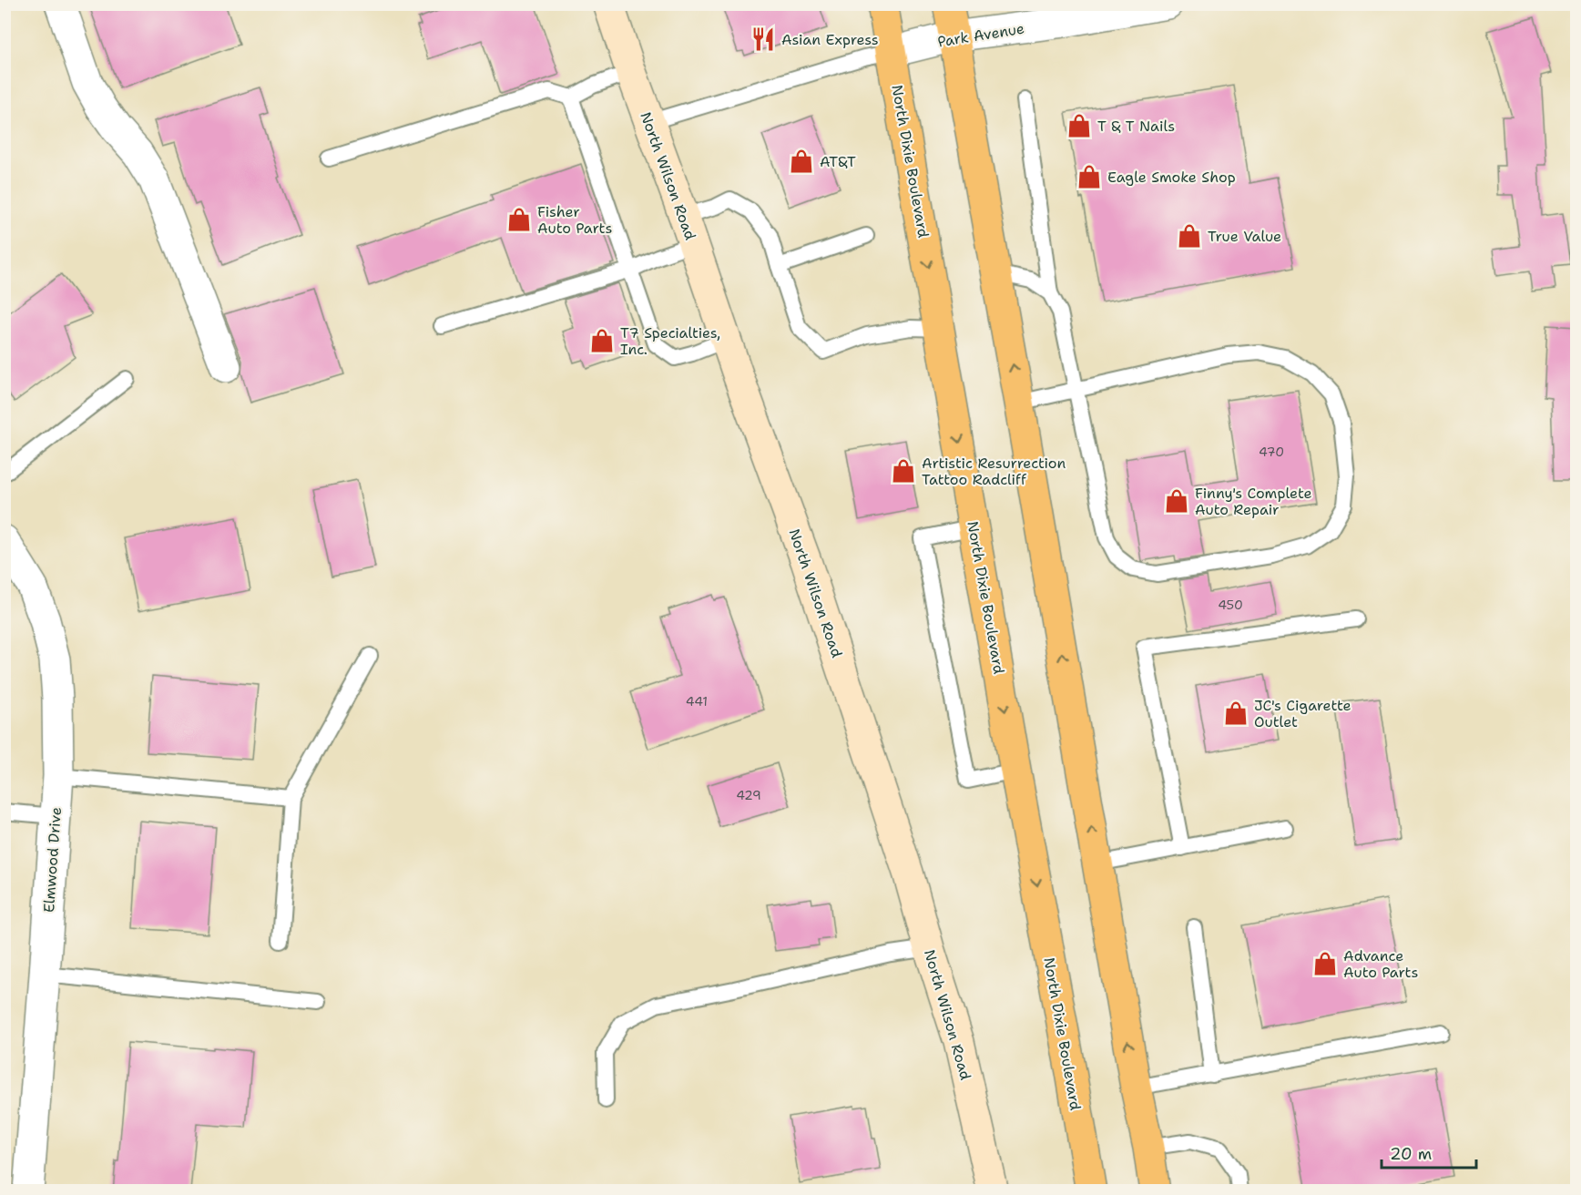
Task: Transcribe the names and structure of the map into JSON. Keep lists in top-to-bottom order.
{
  "streets": {
    "highway": ["North Dixie Boulevard"],
    "main road": ["North Wilson Road"],
    "street": ["Park Avenue", "Elmwood Drive"]
  },
  "crossings": [
    ["Park Avenue", "North Dixie Boulevard"]
  ],
  "places": {
    "restaurant": ["Asian Express"],
    "shop": [
      "T & T Nails",
      "AT&T",
      "Eagle Smoke Shop",
      "Fisher Auto Parts",
      "True Value",
      "T7 Specialties, Inc.",
      "Artistic Resurrection Tattoo Radcliff",
      "Finny's Complete Auto Repair",
      "JC's Cigarette Outlet",
      "Advance Auto Parts"
    ]
  },
  "house_numbers": [
    "470",
    "450",
    "441",
    "429"
  ],
  "scale_bar": "20 m"
}
